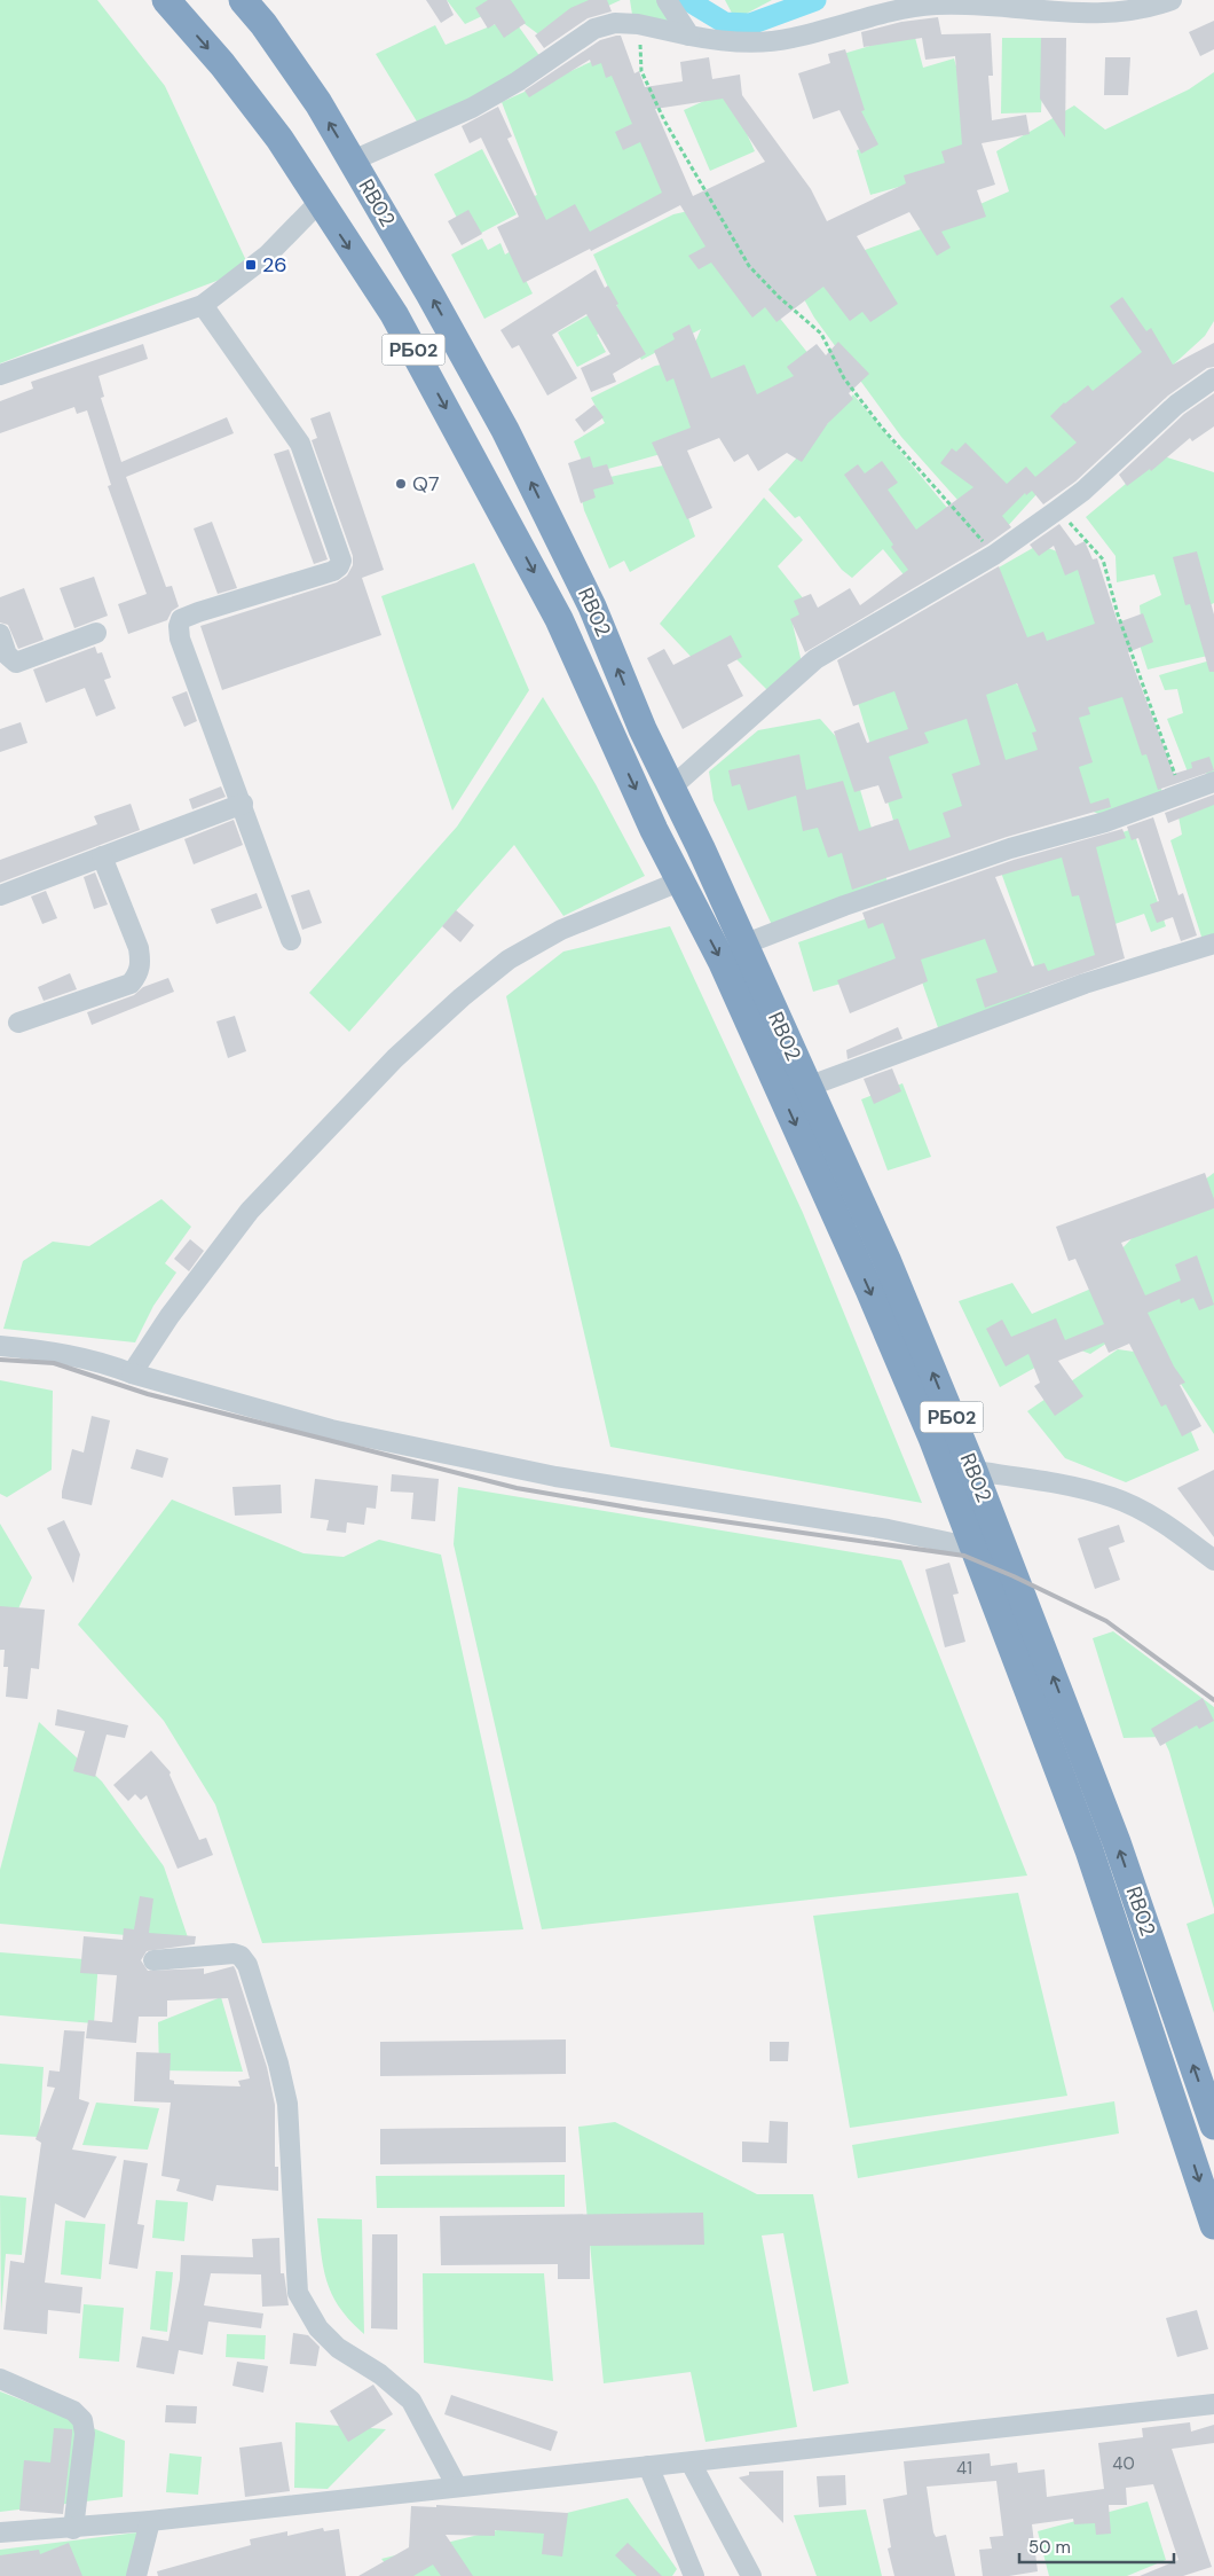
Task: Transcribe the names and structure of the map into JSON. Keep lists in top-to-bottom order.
{
  "streets": {
    "highway": ["RB02", "РБ02"]
  },
  "crossings": [
    ["RB02", "РБ02"]
  ],
  "places": {
    "transit": ["26"],
    "other": ["Q7"]
  },
  "house_numbers": ["40", "41"],
  "scale_bar": "50 m"
}
